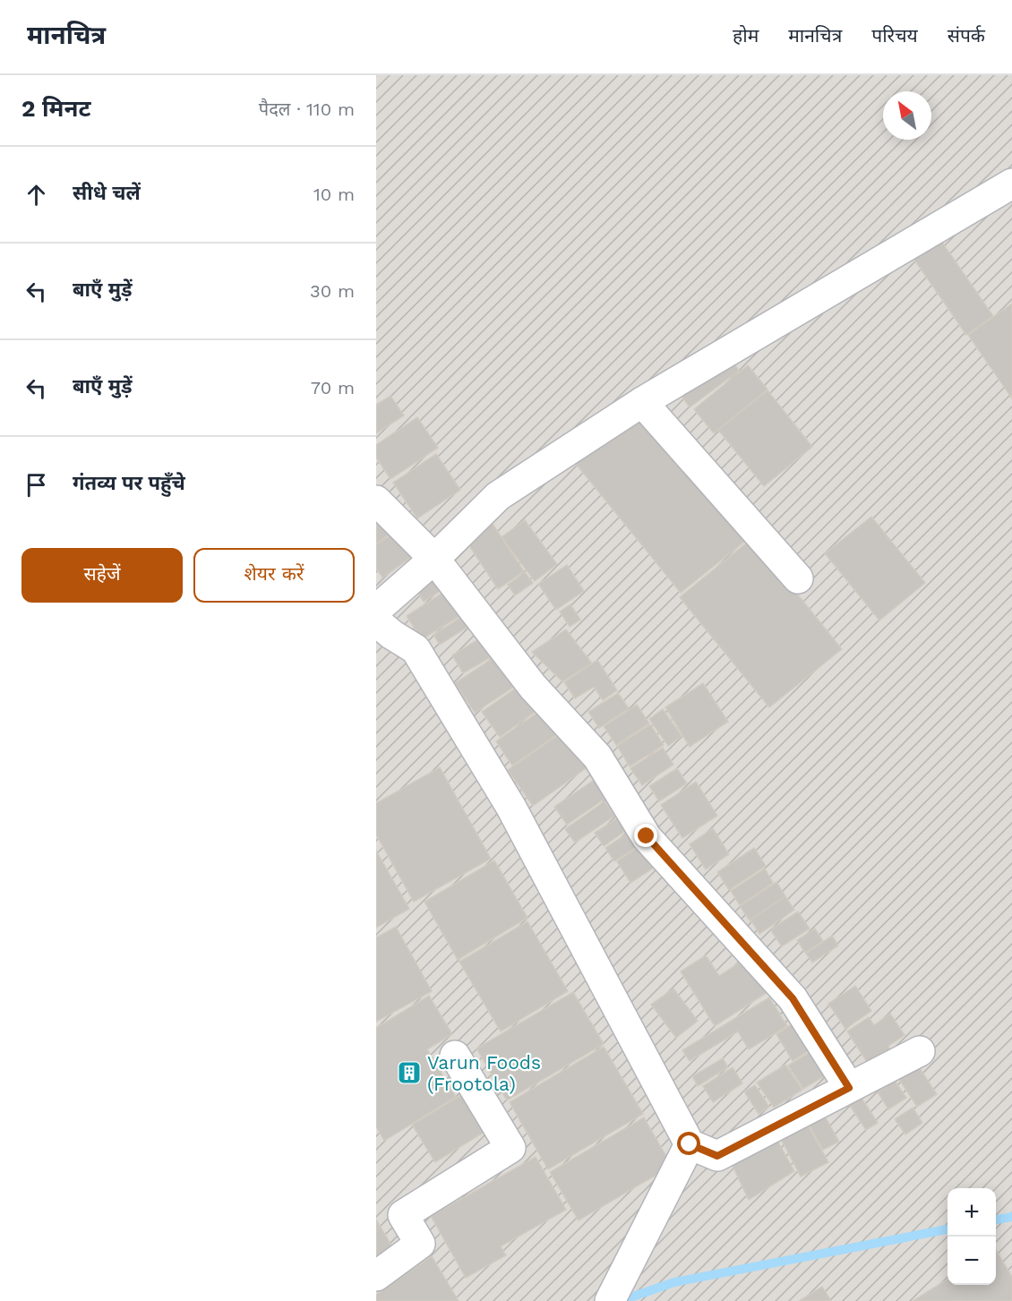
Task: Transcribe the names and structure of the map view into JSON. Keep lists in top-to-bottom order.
{
  "places": {
    "building": ["Varun Foods (Frootola)"]
  },
  "north": "top left",
  "page": {
    "header": "मानचित्र",
    "nav": [
      "होम",
      "मानचित्र",
      "परिचय",
      "संपर्क"
    ],
    "heading": ["2 मिनट", "पैदल · 110 m"],
    "list": [
      ["सीधे चलें", "10 m"],
      ["बाएँ मुड़ें", "30 m"],
      ["बाएँ मुड़ें", "70 m"],
      "गंतव्य पर पहुँचे"
    ],
    "buttons": ["सहेजें", "शेयर करें"],
    "map_buttons": ["+", "−"]
  }
}
